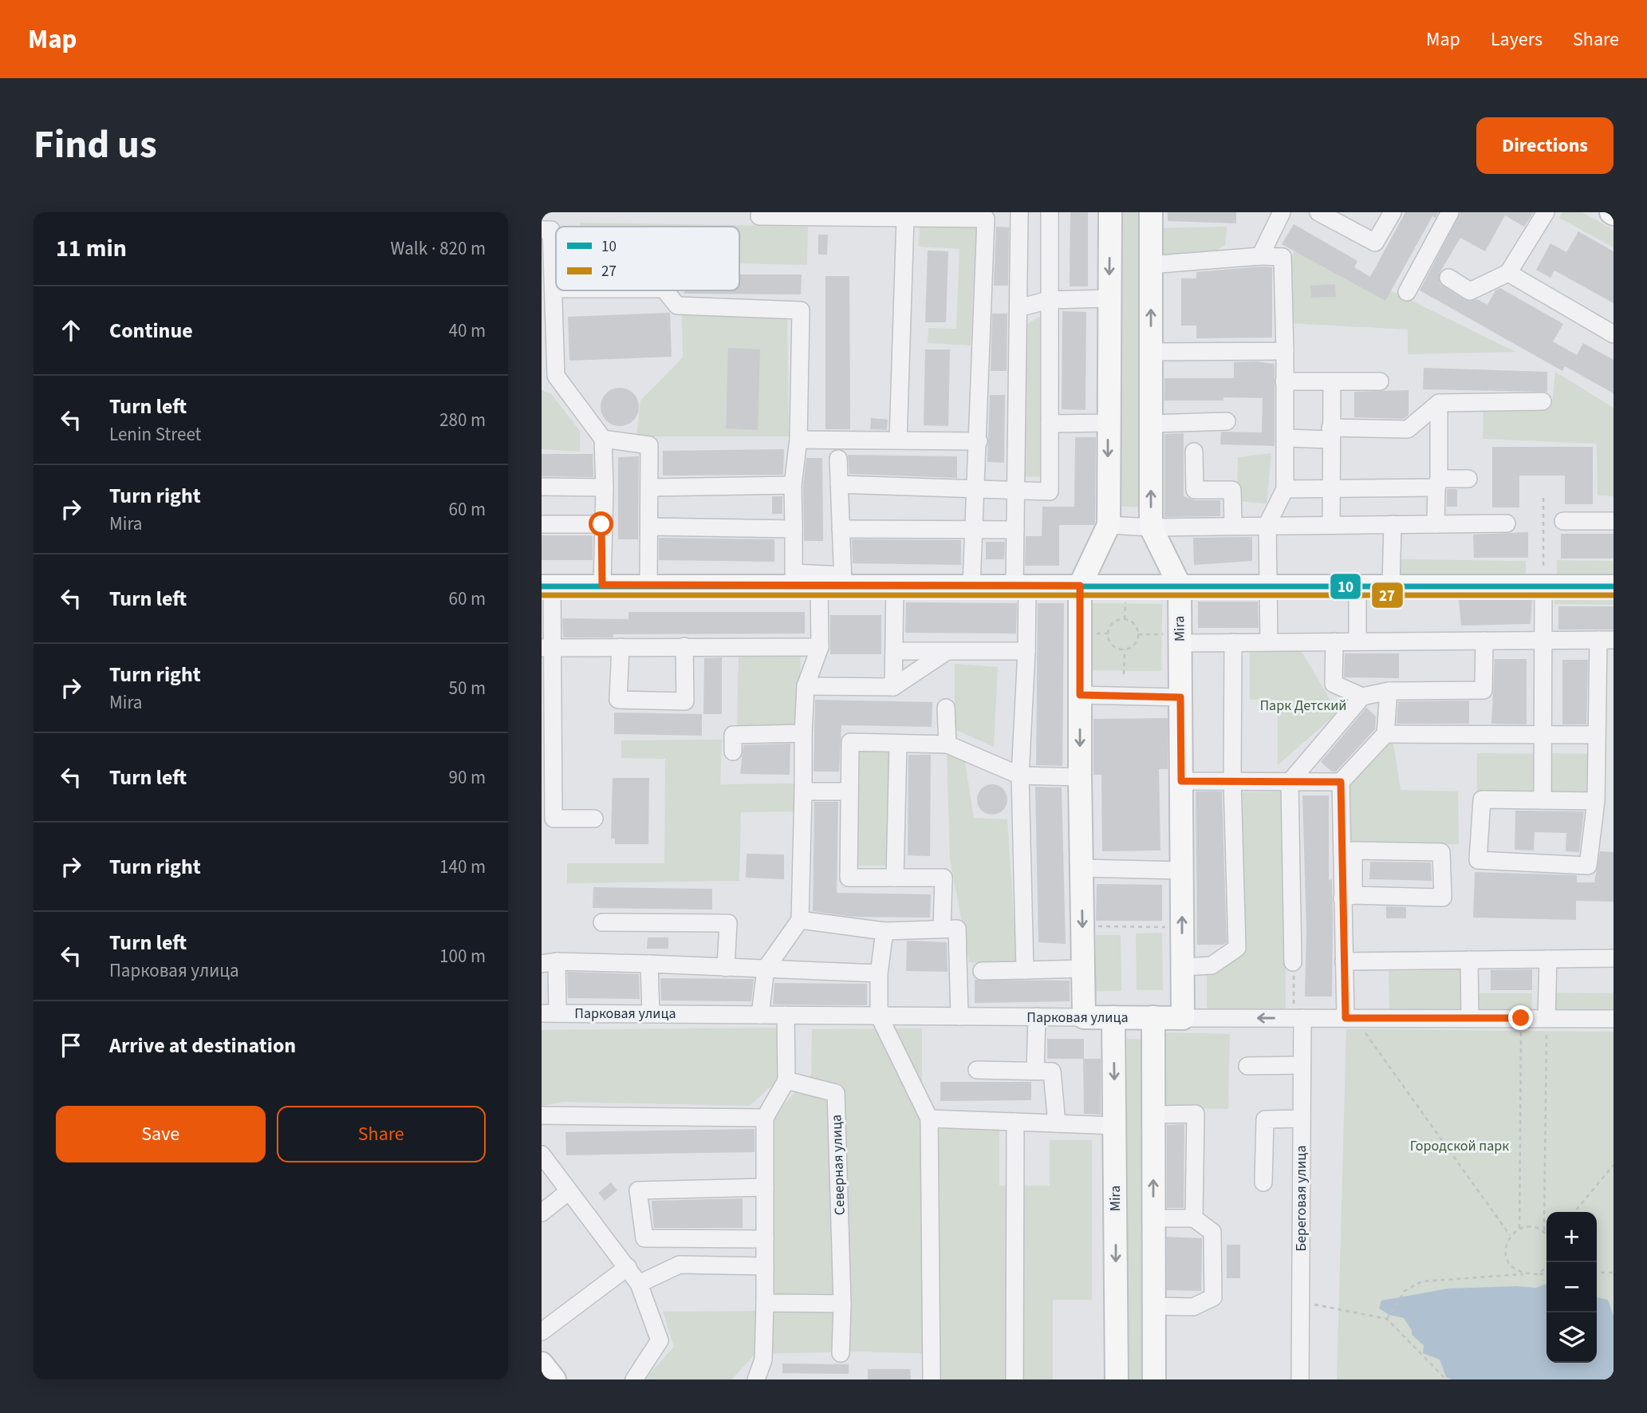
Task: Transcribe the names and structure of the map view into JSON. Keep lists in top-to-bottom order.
{
  "streets": {
    "main road": ["Mira", "Парковая улица"],
    "street": ["Северная улица", "Береговая улица"]
  },
  "crossings": [
    ["Mira", "Парковая улица"],
    ["Парковая улица", "Береговая улица"]
  ],
  "parks": ["Парк Детский", "Городской парк"],
  "lines": ["transit line 10", "transit line 27"],
  "legend": ["10", "27"],
  "page": {
    "header": "Map",
    "nav": ["Map", "Layers", "Share"],
    "title": "Find us",
    "buttons": [
      "Directions",
      ["Save", "Share"]
    ],
    "heading": ["11 min", "Walk · 820 m"],
    "list": [
      ["Continue", "40 m"],
      ["Turn left", "Lenin Street", "280 m"],
      ["Turn right", "Mira", "60 m"],
      ["Turn left", "60 m"],
      ["Turn right", "Mira", "50 m"],
      ["Turn left", "90 m"],
      ["Turn right", "140 m"],
      ["Turn left", "Парковая улица", "100 m"],
      "Arrive at destination"
    ],
    "map_buttons": ["+", "−"]
  }
}
